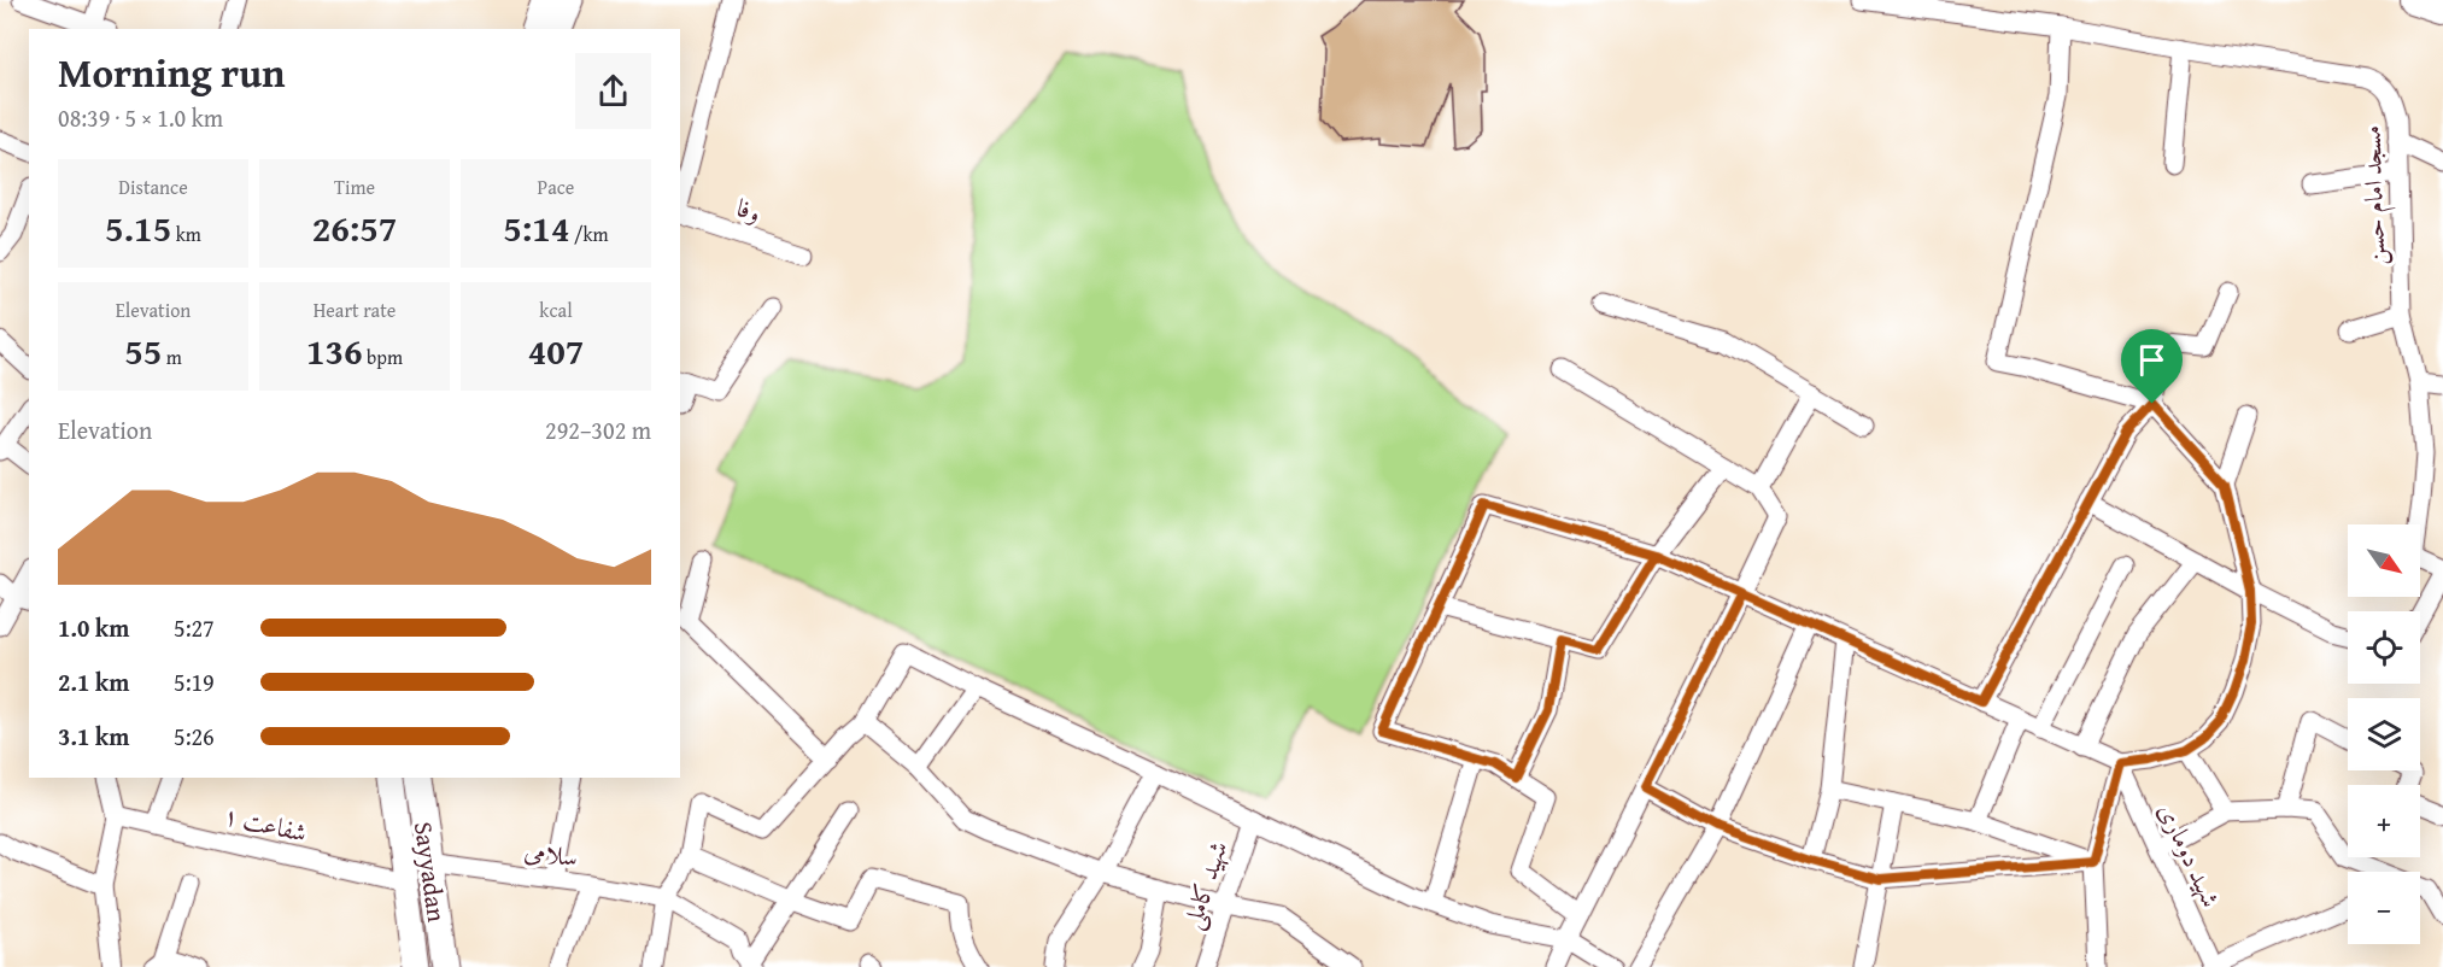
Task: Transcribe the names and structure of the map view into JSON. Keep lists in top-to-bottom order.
{
  "streets": {
    "main road": ["Sayyadan"],
    "street": [
      "مسجد امام حسن",
      "وفا",
      "شفاعت ۱",
      "سلامی",
      "شهید دوماری",
      "شهید کاملی"
    ]
  },
  "crossings": [
    ["شفاعت ۱", "Sayyadan"],
    ["سلامی", "Sayyadan"]
  ],
  "north": "bottom right",
  "page": {
    "heading": ["Morning run", "08:39 · 5 × 1.0 km"],
    "stats": [
      ["Distance", "5.15 km"],
      ["Time", "26:57"],
      ["Pace", "5:14 /km"],
      ["Elevation", "55 m"],
      ["Heart rate", "136 bpm"],
      ["kcal", "407"]
    ],
    "chart": ["Elevation", "292–302 m"],
    "map_buttons": ["+", "−"],
    "list": [
      {
        "name": "1.0 km",
        "note": "5:27"
      },
      {
        "name": "2.1 km",
        "note": "5:19"
      },
      {
        "name": "3.1 km",
        "note": "5:26"
      }
    ]
  }
}
